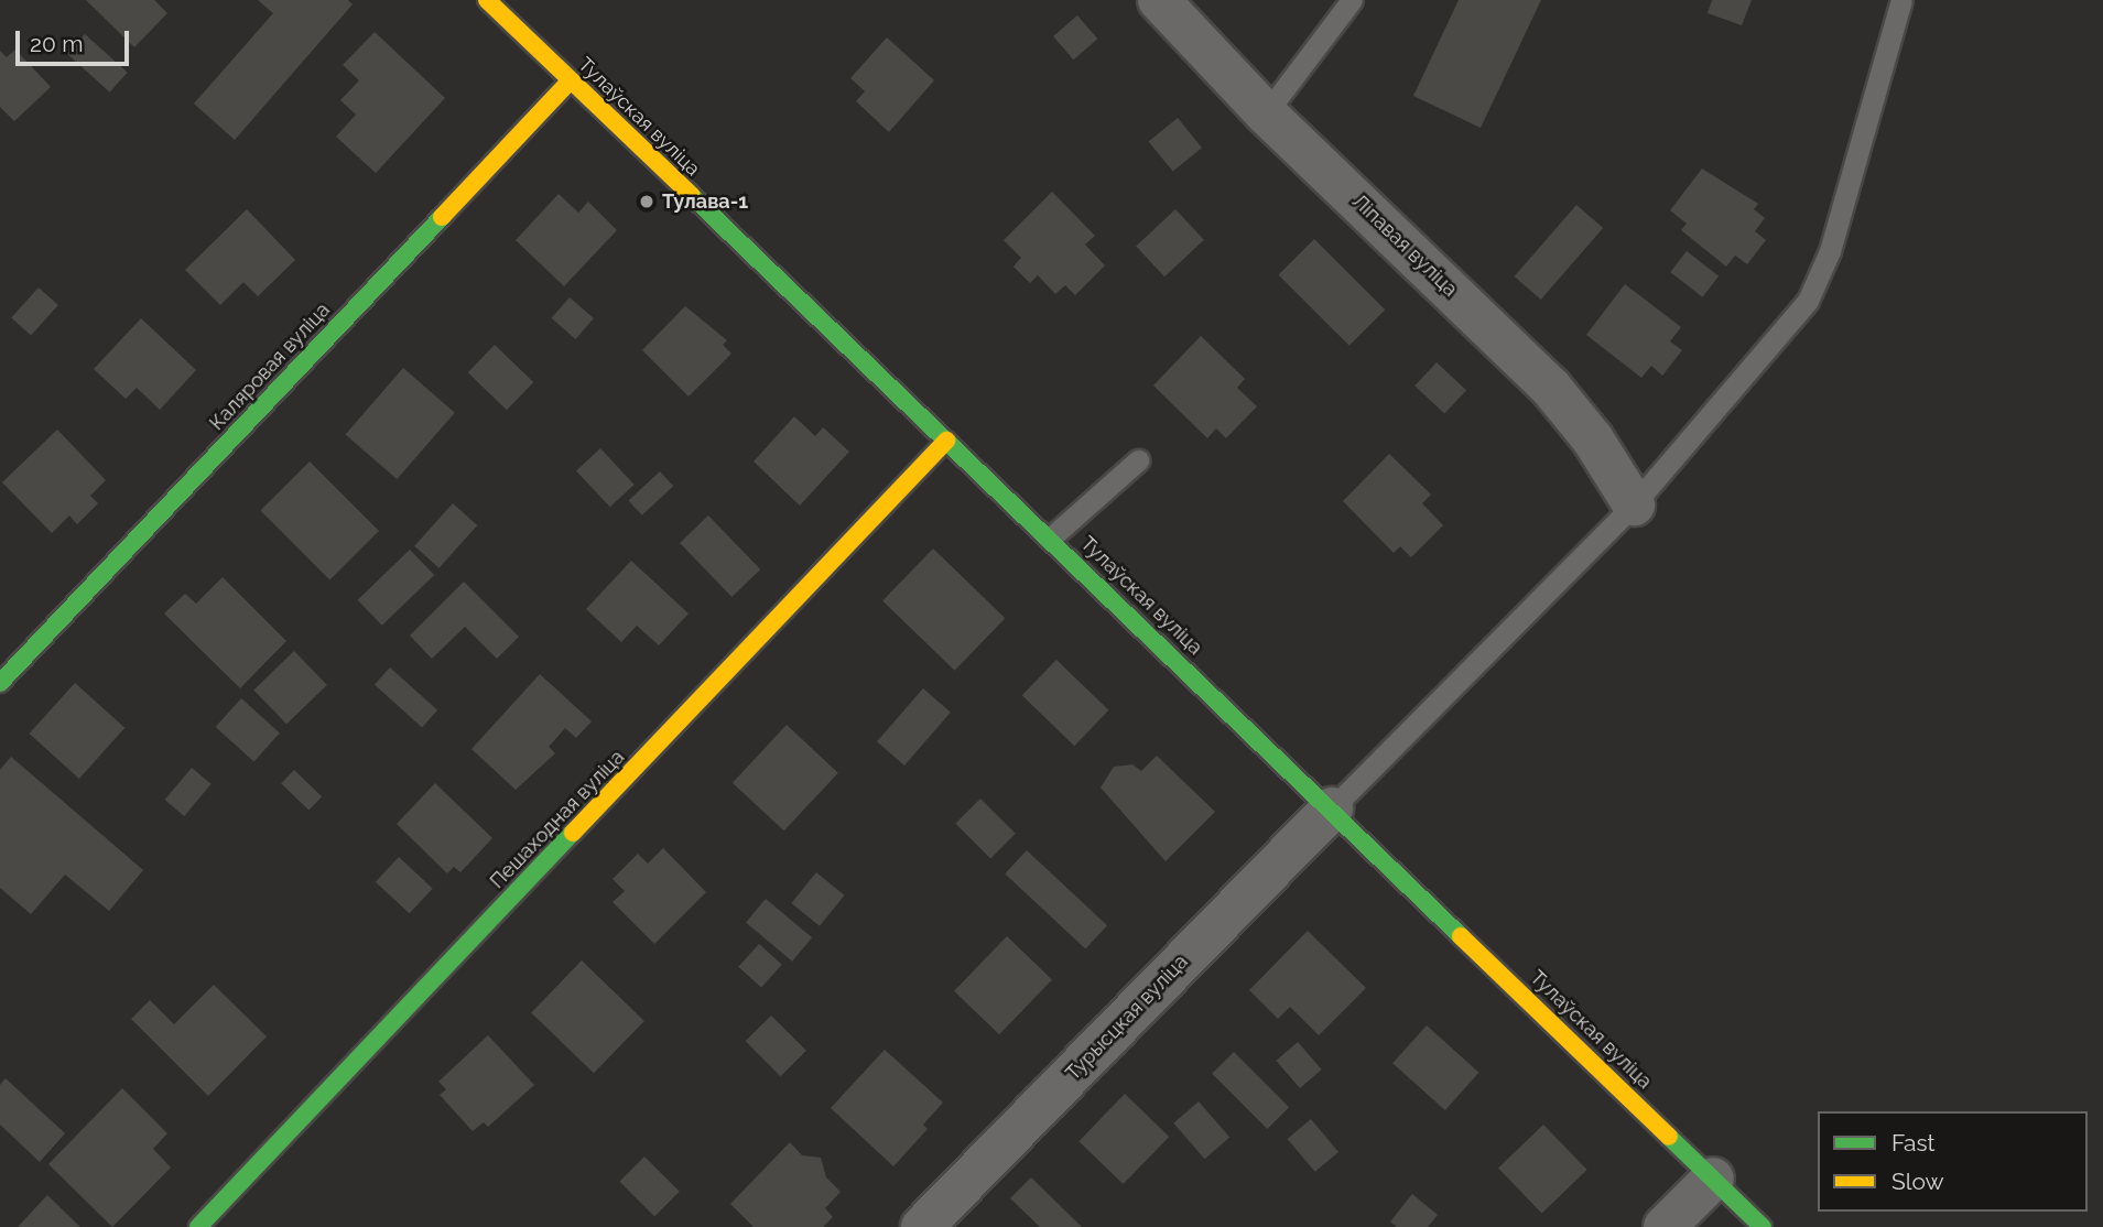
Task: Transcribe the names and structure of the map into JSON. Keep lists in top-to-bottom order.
{
  "streets": {
    "street": [
      "Тулаўская вуліца",
      "Ліпавая вуліца",
      "Каляровая вуліца",
      "Пешаходная вуліца",
      "Турысцкая вуліца"
    ]
  },
  "crossings": [
    ["Тулаўская вуліца", "Каляровая вуліца"],
    ["Тулаўская вуліца", "Пешаходная вуліца"],
    ["Тулаўская вуліца", "Турысцкая вуліца"]
  ],
  "places": ["Тулава-1"],
  "legend": ["Fast", "Slow"],
  "scale_bar": "20 m"
}
